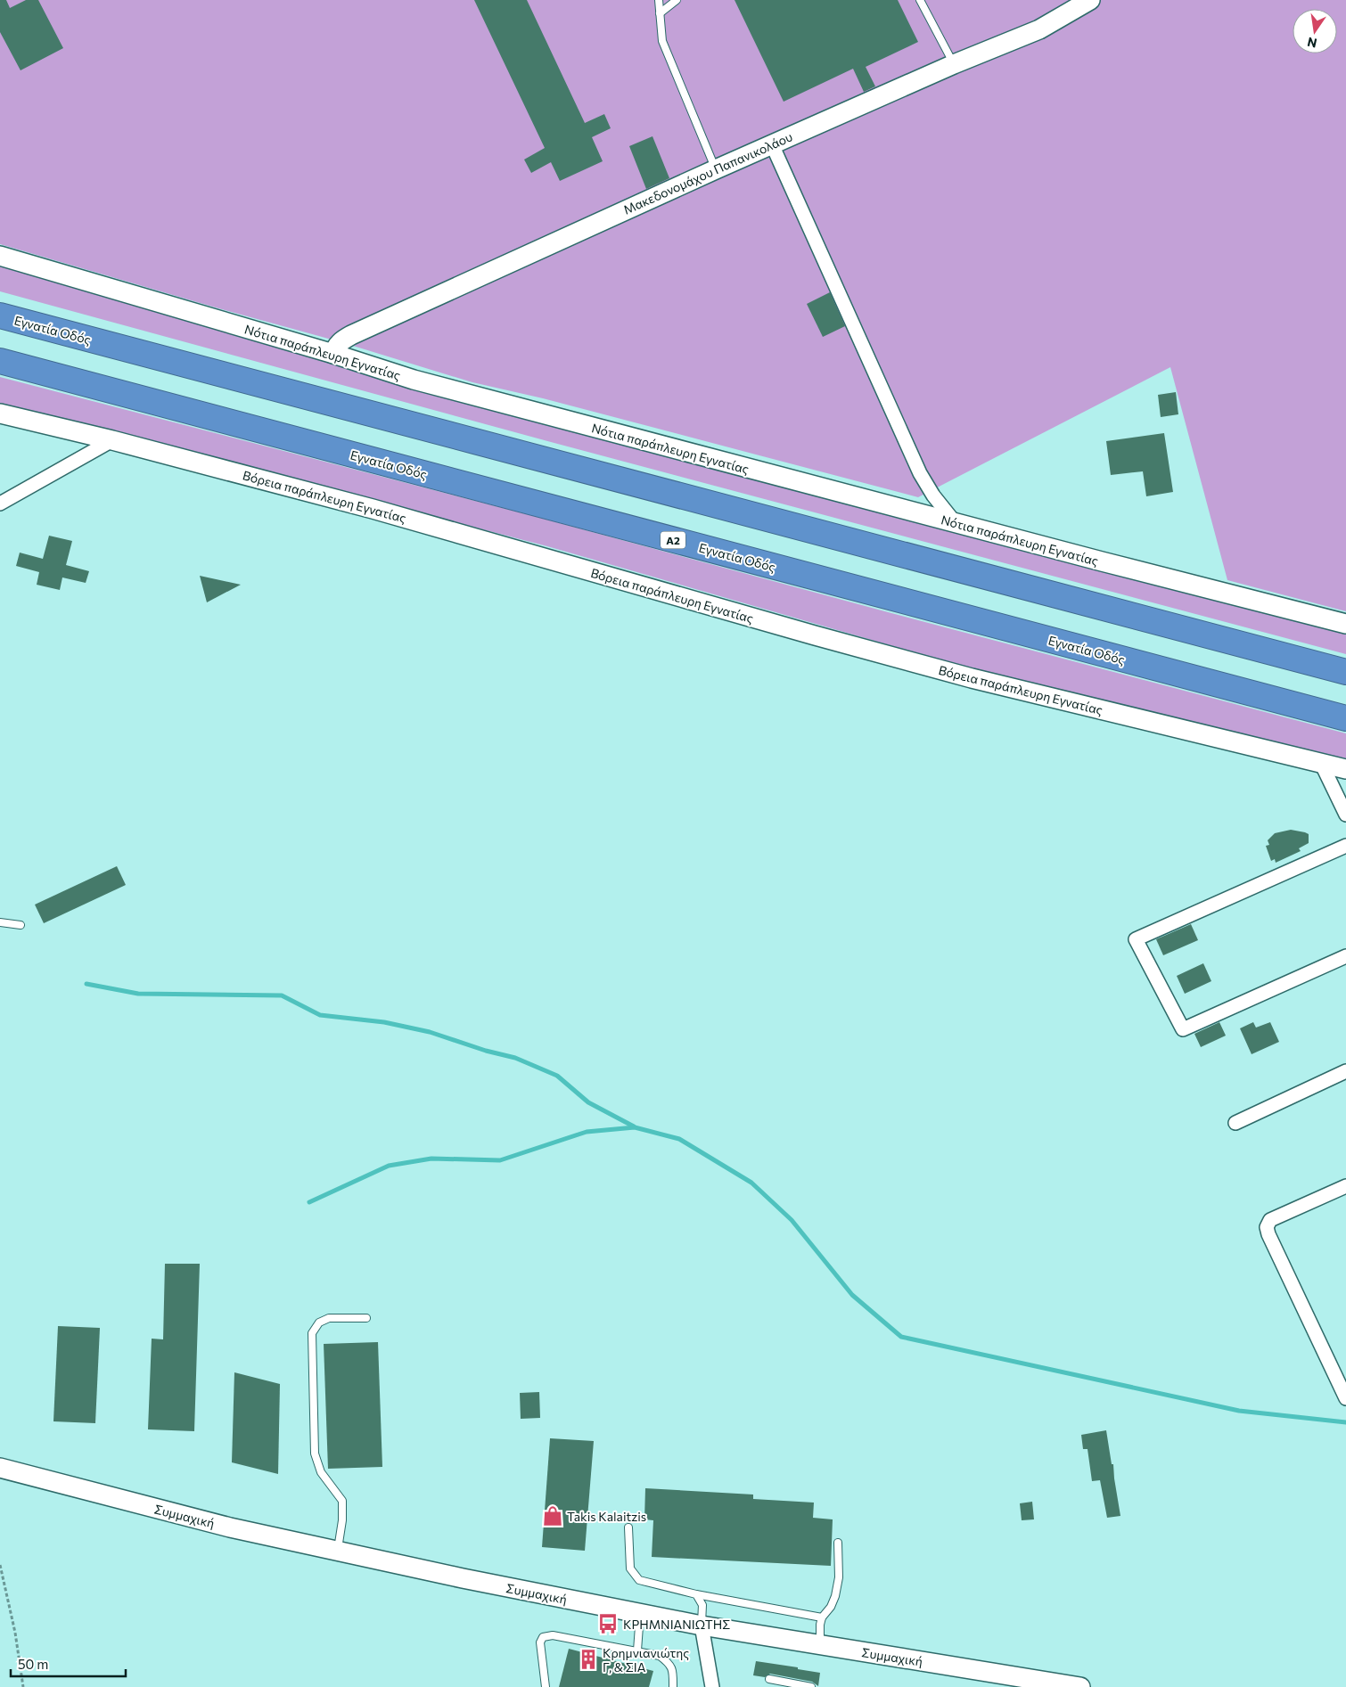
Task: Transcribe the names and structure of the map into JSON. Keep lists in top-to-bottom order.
{
  "streets": {
    "highway": ["Εγνατία Οδός", "Α2"],
    "street": [
      "Μακεδονομάχου Παπανικολάου",
      "Νότια παράπλευρη Εγνατίας",
      "Βόρεια παράπλευρη Εγνατίας",
      "Συμμαχική"
    ]
  },
  "crossings": [
    ["Μακεδονομάχου Παπανικολάου", "Νότια παράπλευρη Εγνατίας"]
  ],
  "places": {
    "shop": ["Takis Kalaitzis"],
    "bus stop": ["ΚΡΗΜΝΙΑΝΙΩΤΗΣ"],
    "building": ["Κρημνιανιώτης Γ, & ΣΙΑ"]
  },
  "scale_bar": "50 m",
  "north": "bottom"
}
